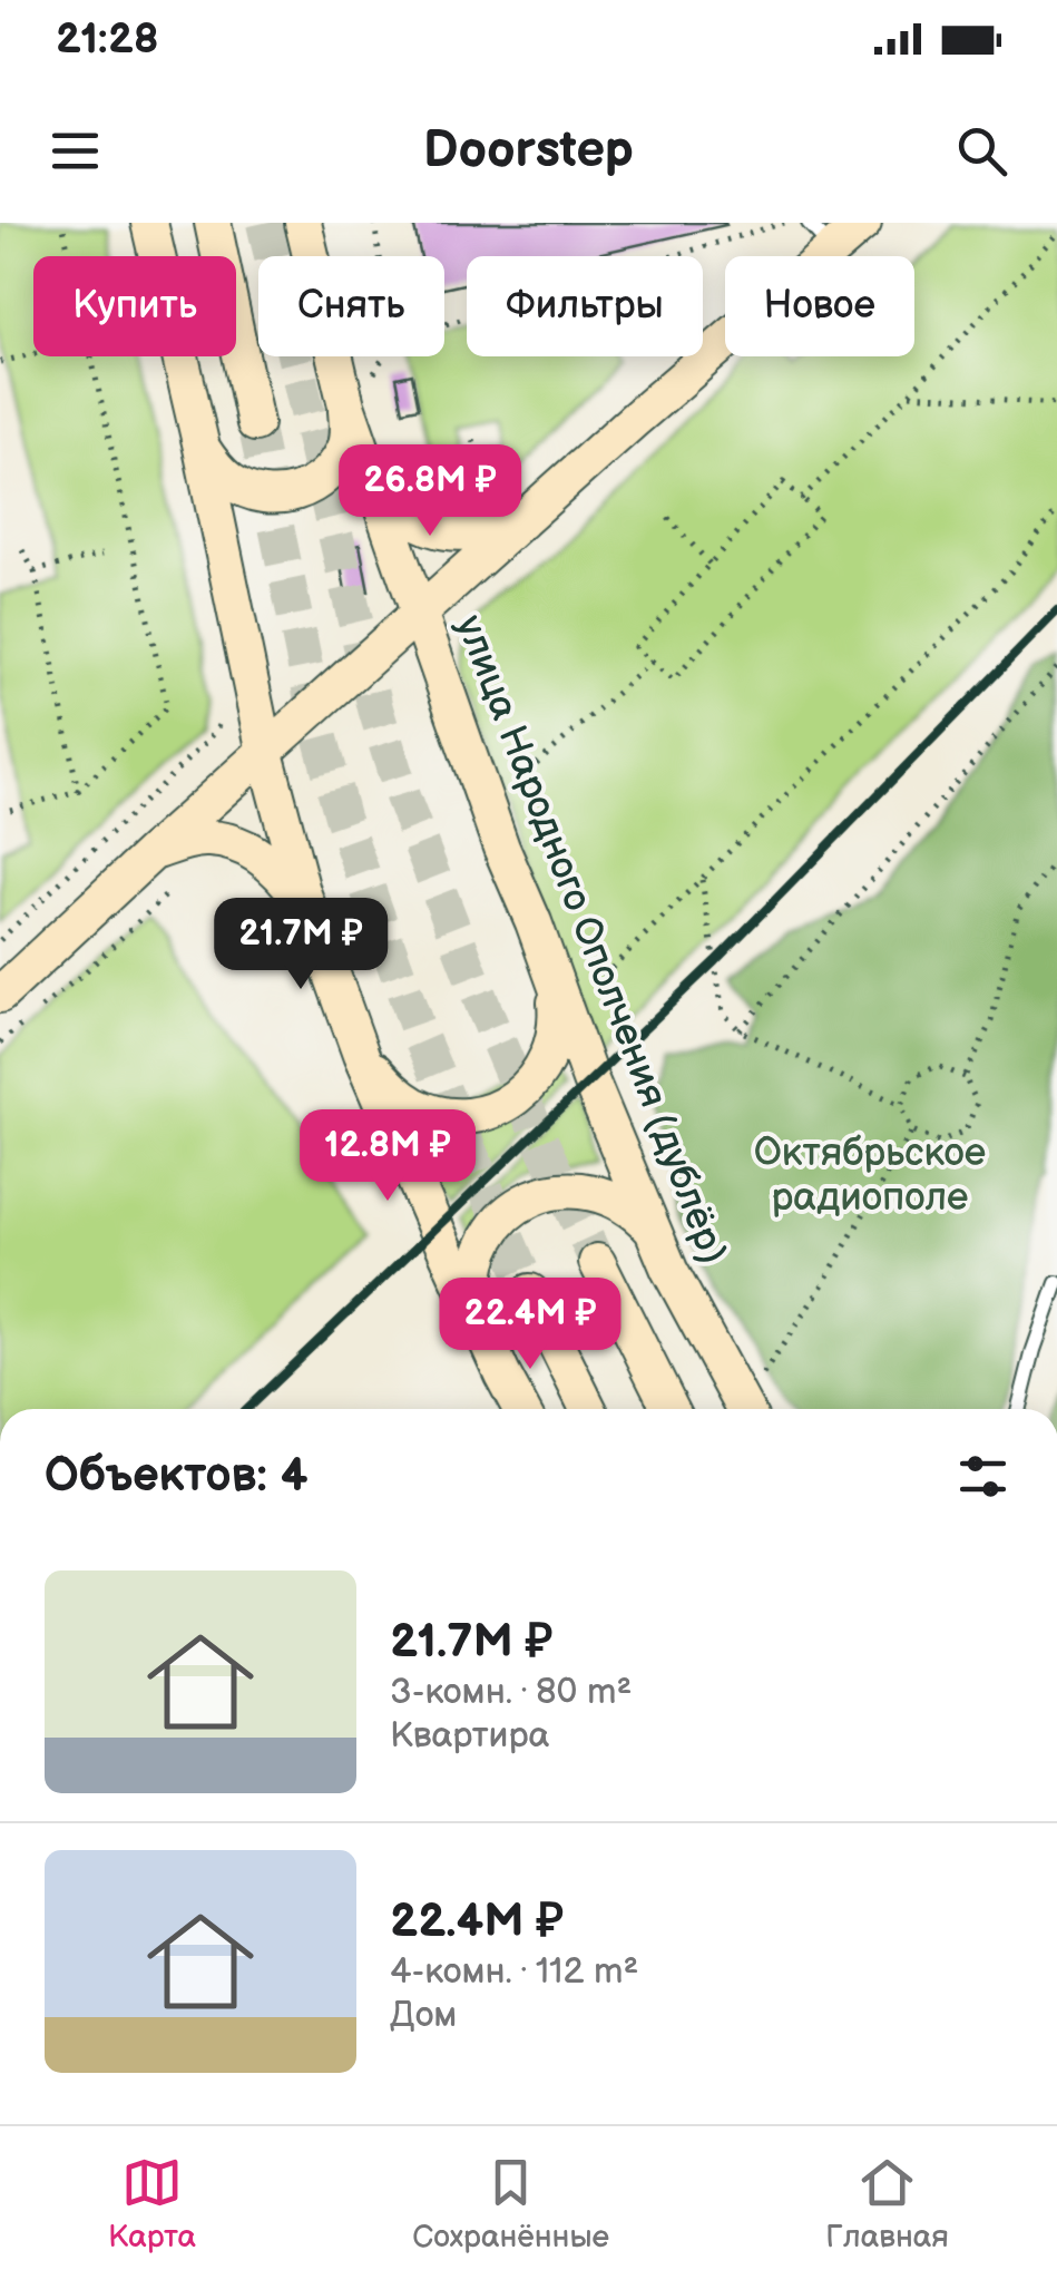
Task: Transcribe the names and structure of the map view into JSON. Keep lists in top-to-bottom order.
{
  "streets": {
    "street": ["улица Народного Ополчения (дублёр)"]
  },
  "parks": ["Октябрьское радиополе"],
  "page": {
    "status": "21:28",
    "header": "Doorstep",
    "chip": [
      "Купить",
      "Снять",
      "Фильтры",
      "Новое"
    ],
    "price": [
      "26.8M ₽",
      "21.7M ₽",
      "12.8M ₽",
      "22.4M ₽"
    ],
    "heading": "Объектов: 4",
    "list": [
      {
        "name": "21.7M ₽",
        "note": "3-комн. · 80 m² · Квартира"
      },
      {
        "name": "22.4M ₽",
        "note": "4-комн. · 112 m² · Дом"
      }
    ],
    "tabs": ["Карта", "Сохранённые", "Главная"]
  }
}
